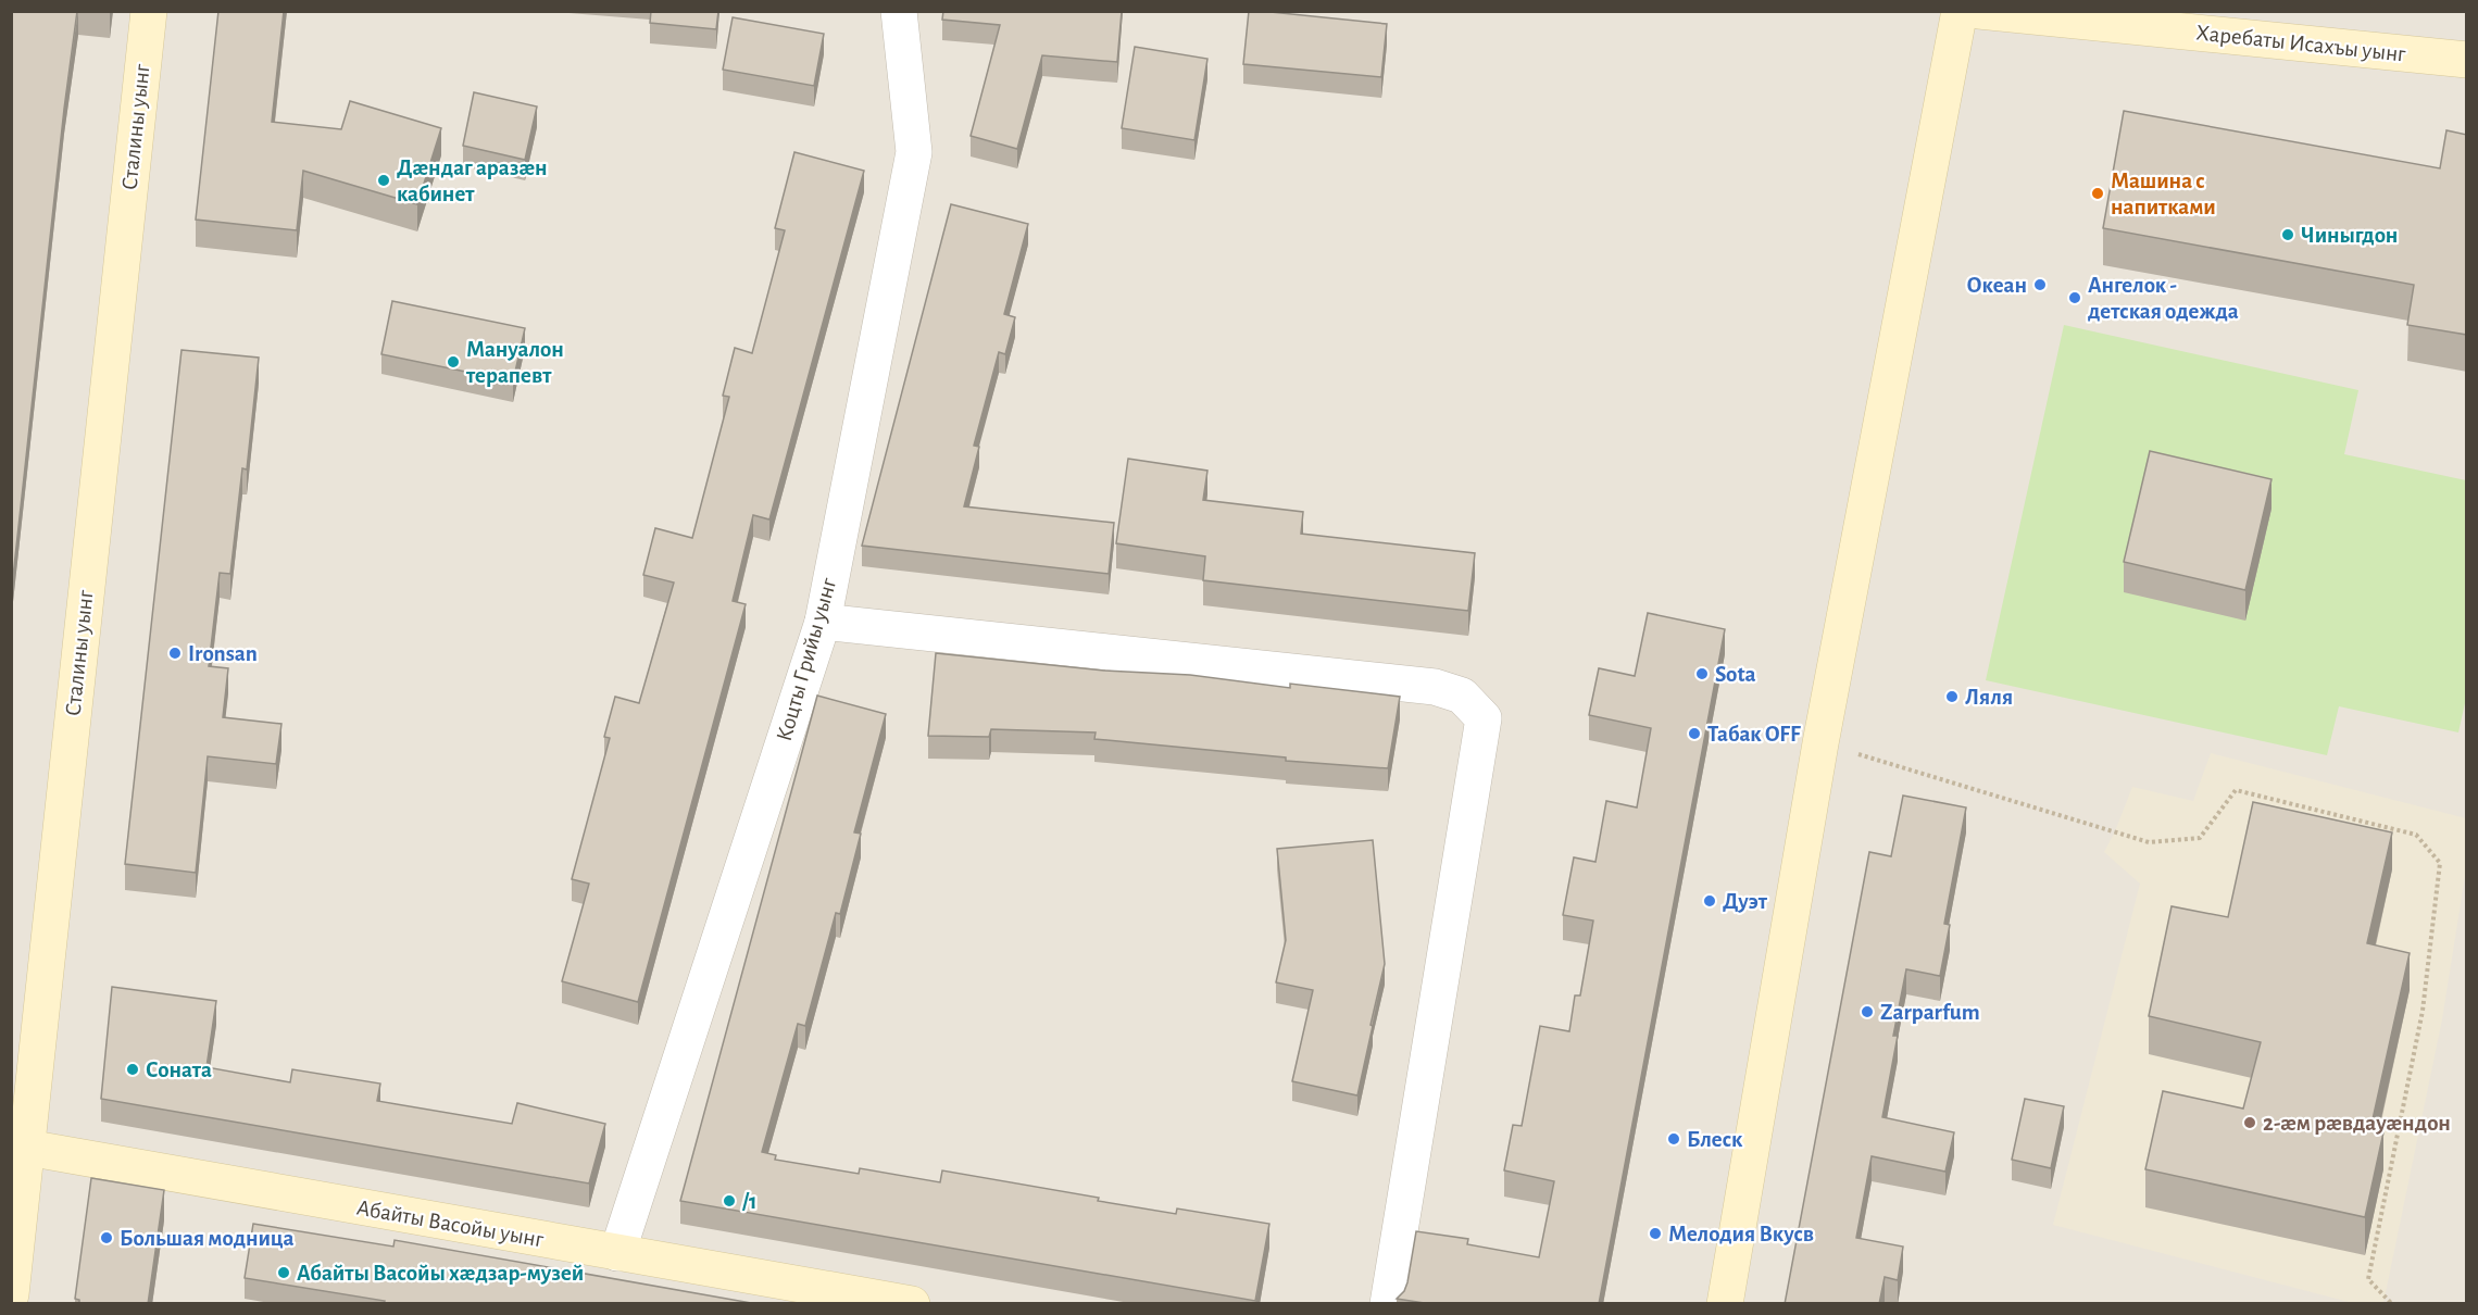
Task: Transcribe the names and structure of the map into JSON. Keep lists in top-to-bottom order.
{
  "streets": {
    "street": [
      "Харебаты Исахъы уынг",
      "Сталины уынг",
      "Коцты Грийы уынг",
      "Абайты Васойы уынг"
    ]
  },
  "crossings": [
    ["Сталины уынг", "Абайты Васойы уынг"],
    ["Коцты Грийы уынг", "Абайты Васойы уынг"]
  ],
  "places": [
    "Дæндаг аразæн кабинет",
    "Машина с напитками",
    "Чиныгдон",
    "Океан",
    "Ангелок - детская одежда",
    "Мануалон терапевт",
    "Ironsan",
    "Sota",
    "Ляля",
    "Табак OFF",
    "Дуэт",
    "Zarparfum",
    "Соната",
    "2-æм рӕвдауӕндон",
    "Блеск",
    "/1",
    "Мелодия Вкусв",
    "Большая модница",
    "Абайты Васойы хæдзар-музей"
  ]
}
